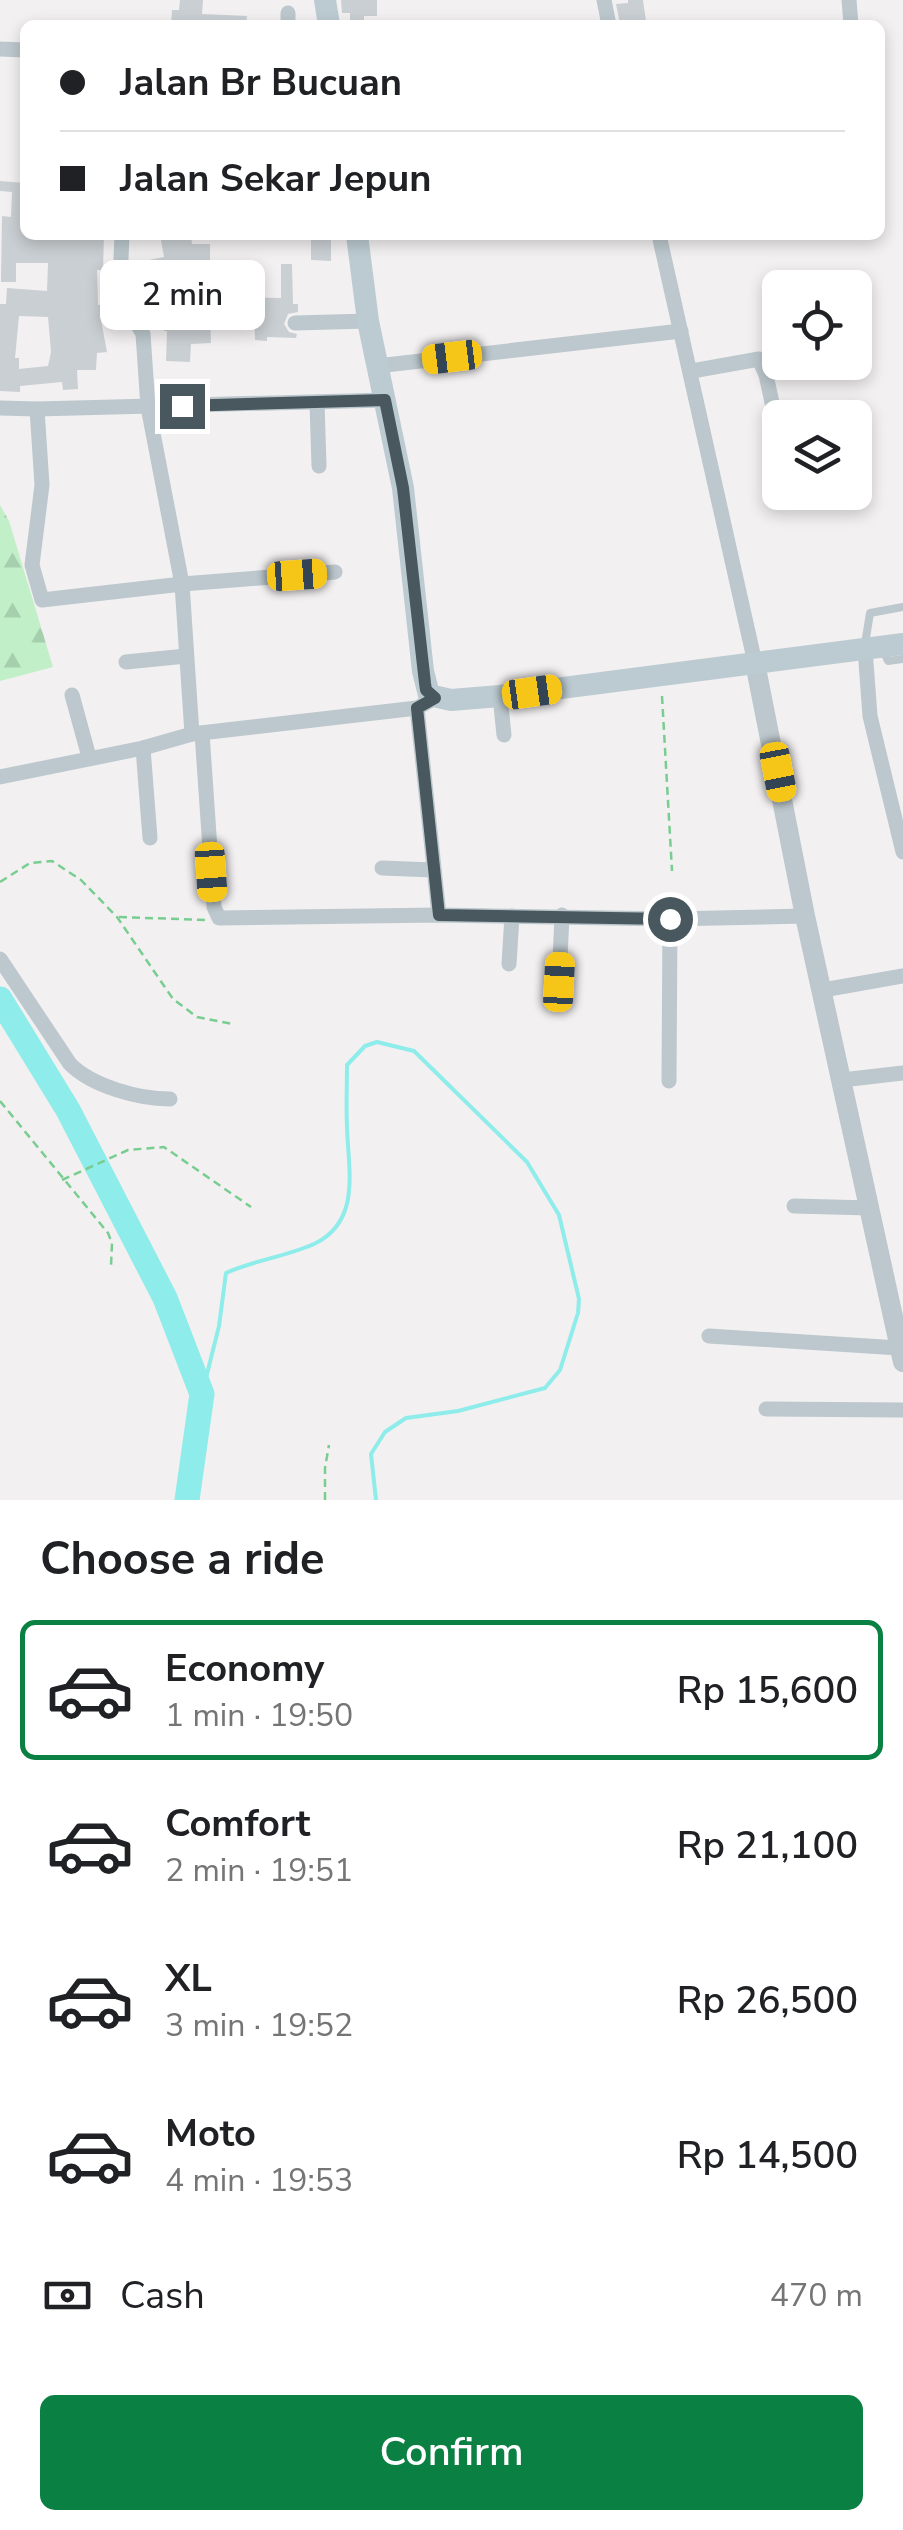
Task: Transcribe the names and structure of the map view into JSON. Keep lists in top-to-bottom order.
{
  "page": {
    "banner": ["Jalan Br Bucuan", "Jalan Sekar Jepun"],
    "bubble": "2 min",
    "heading": "Choose a ride",
    "list": [
      {
        "name": "Economy",
        "note": "1 min · 19:50",
        "value": "Rp 15,600"
      },
      {
        "name": "Comfort",
        "note": "2 min · 19:51",
        "value": "Rp 21,100"
      },
      {
        "name": "XL",
        "note": "3 min · 19:52",
        "value": "Rp 26,500"
      },
      {
        "name": "Moto",
        "note": "4 min · 19:53",
        "value": "Rp 14,500"
      }
    ],
    "pay": ["Cash", "470 m"],
    "buttons": "Confirm"
  }
}
